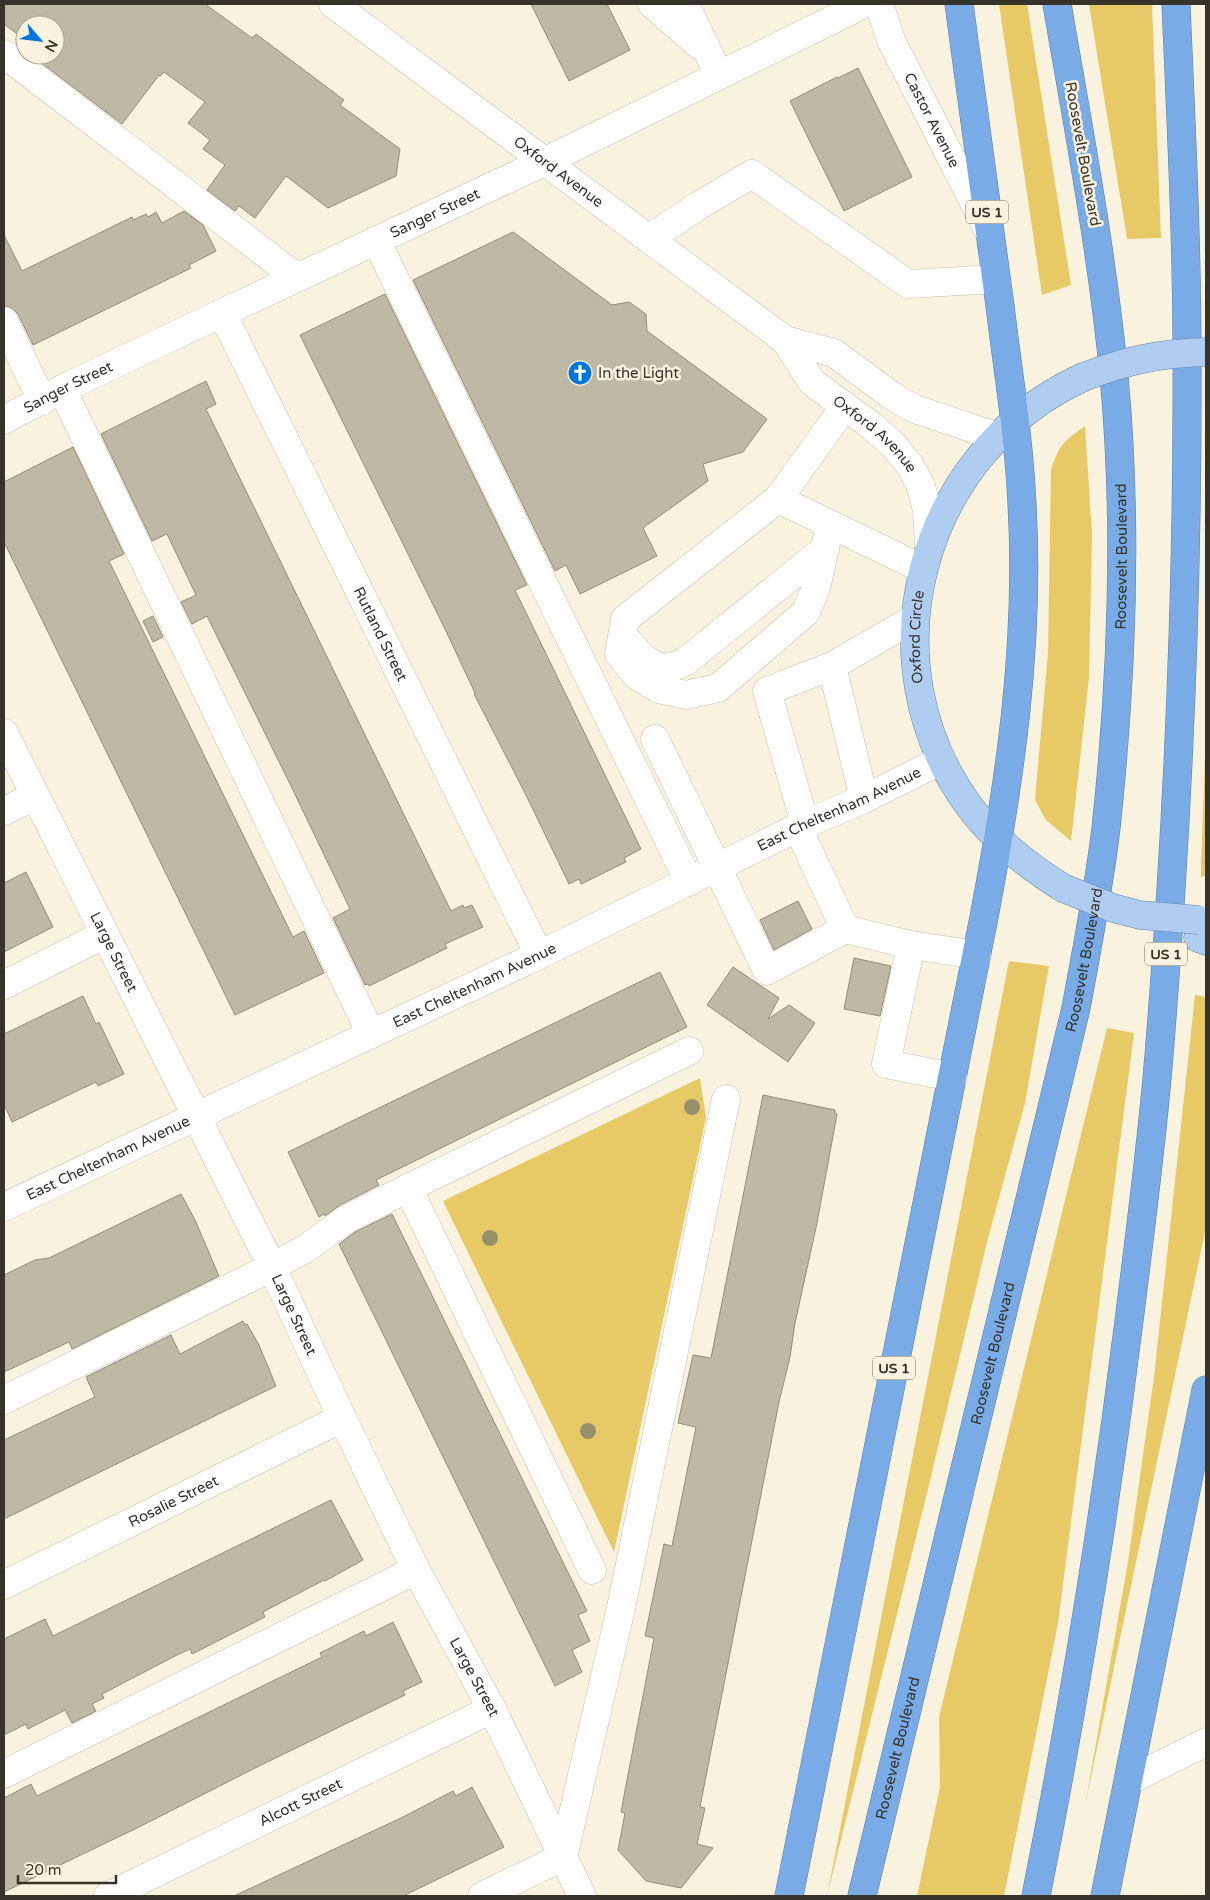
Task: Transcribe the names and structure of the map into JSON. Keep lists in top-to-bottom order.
{
  "streets": {
    "highway": ["Roosevelt Boulevard", "US 1"],
    "main road": ["Oxford Circle"],
    "street": [
      "Castor Avenue",
      "Oxford Avenue",
      "Sanger Street",
      "Rutland Street",
      "East Cheltenham Avenue",
      "Large Street",
      "Rosalie Street",
      "Alcott Street"
    ]
  },
  "crossings": [
    ["Castor Avenue", "US 1"],
    ["Oxford Avenue", "US 1"],
    ["Oxford Avenue", "Sanger Street"],
    ["Oxford Avenue", "Oxford Circle"],
    ["US 1", "Oxford Circle"],
    ["Sanger Street", "Rutland Street"],
    ["Rutland Street", "East Cheltenham Avenue"],
    ["Oxford Circle", "East Cheltenham Avenue"],
    ["East Cheltenham Avenue", "Large Street"],
    ["Large Street", "Rosalie Street"],
    ["Large Street", "Alcott Street"]
  ],
  "places": {
    "church": ["In the Light"]
  },
  "scale_bar": "20 m",
  "north": "bottom right"
}
